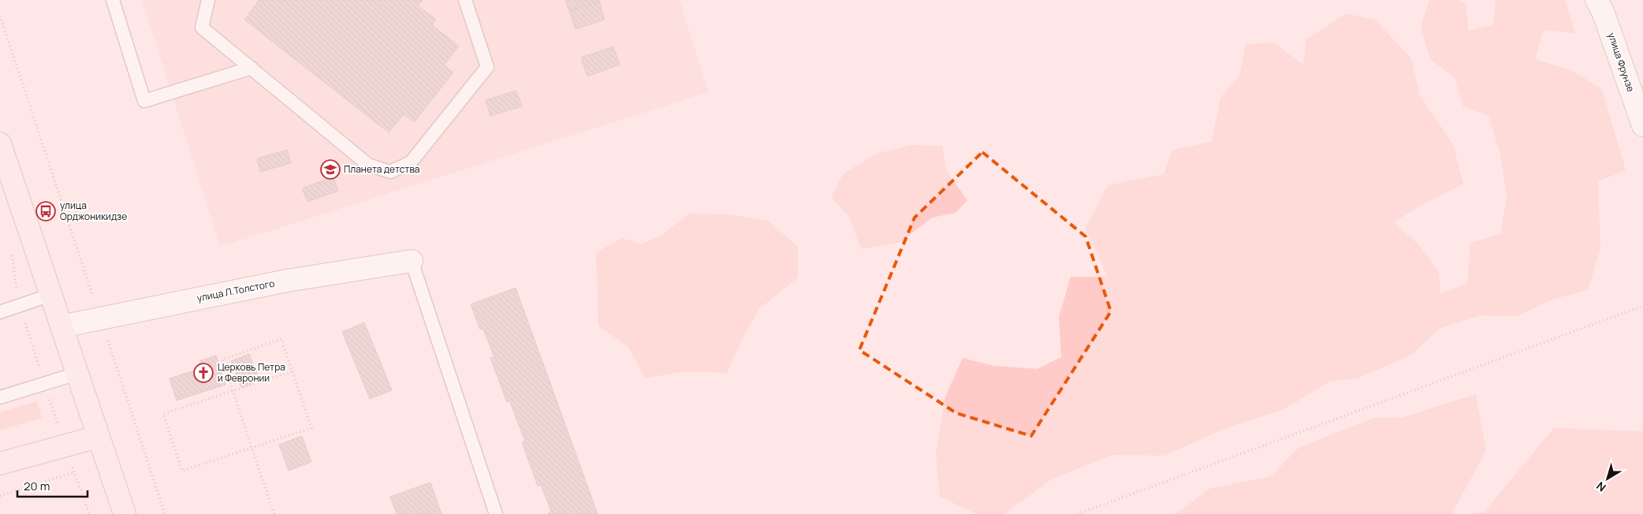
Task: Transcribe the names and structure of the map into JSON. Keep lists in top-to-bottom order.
{
  "streets": {
    "street": ["улица Фрунзе", "улица Л.Толстого"]
  },
  "places": {
    "school or university": ["Планета детства"],
    "bus stop": ["улица Орджоникидзе"],
    "church": ["Церковь Петра и Февронии"]
  },
  "scale_bar": "20 m",
  "north": "bottom left"
}
